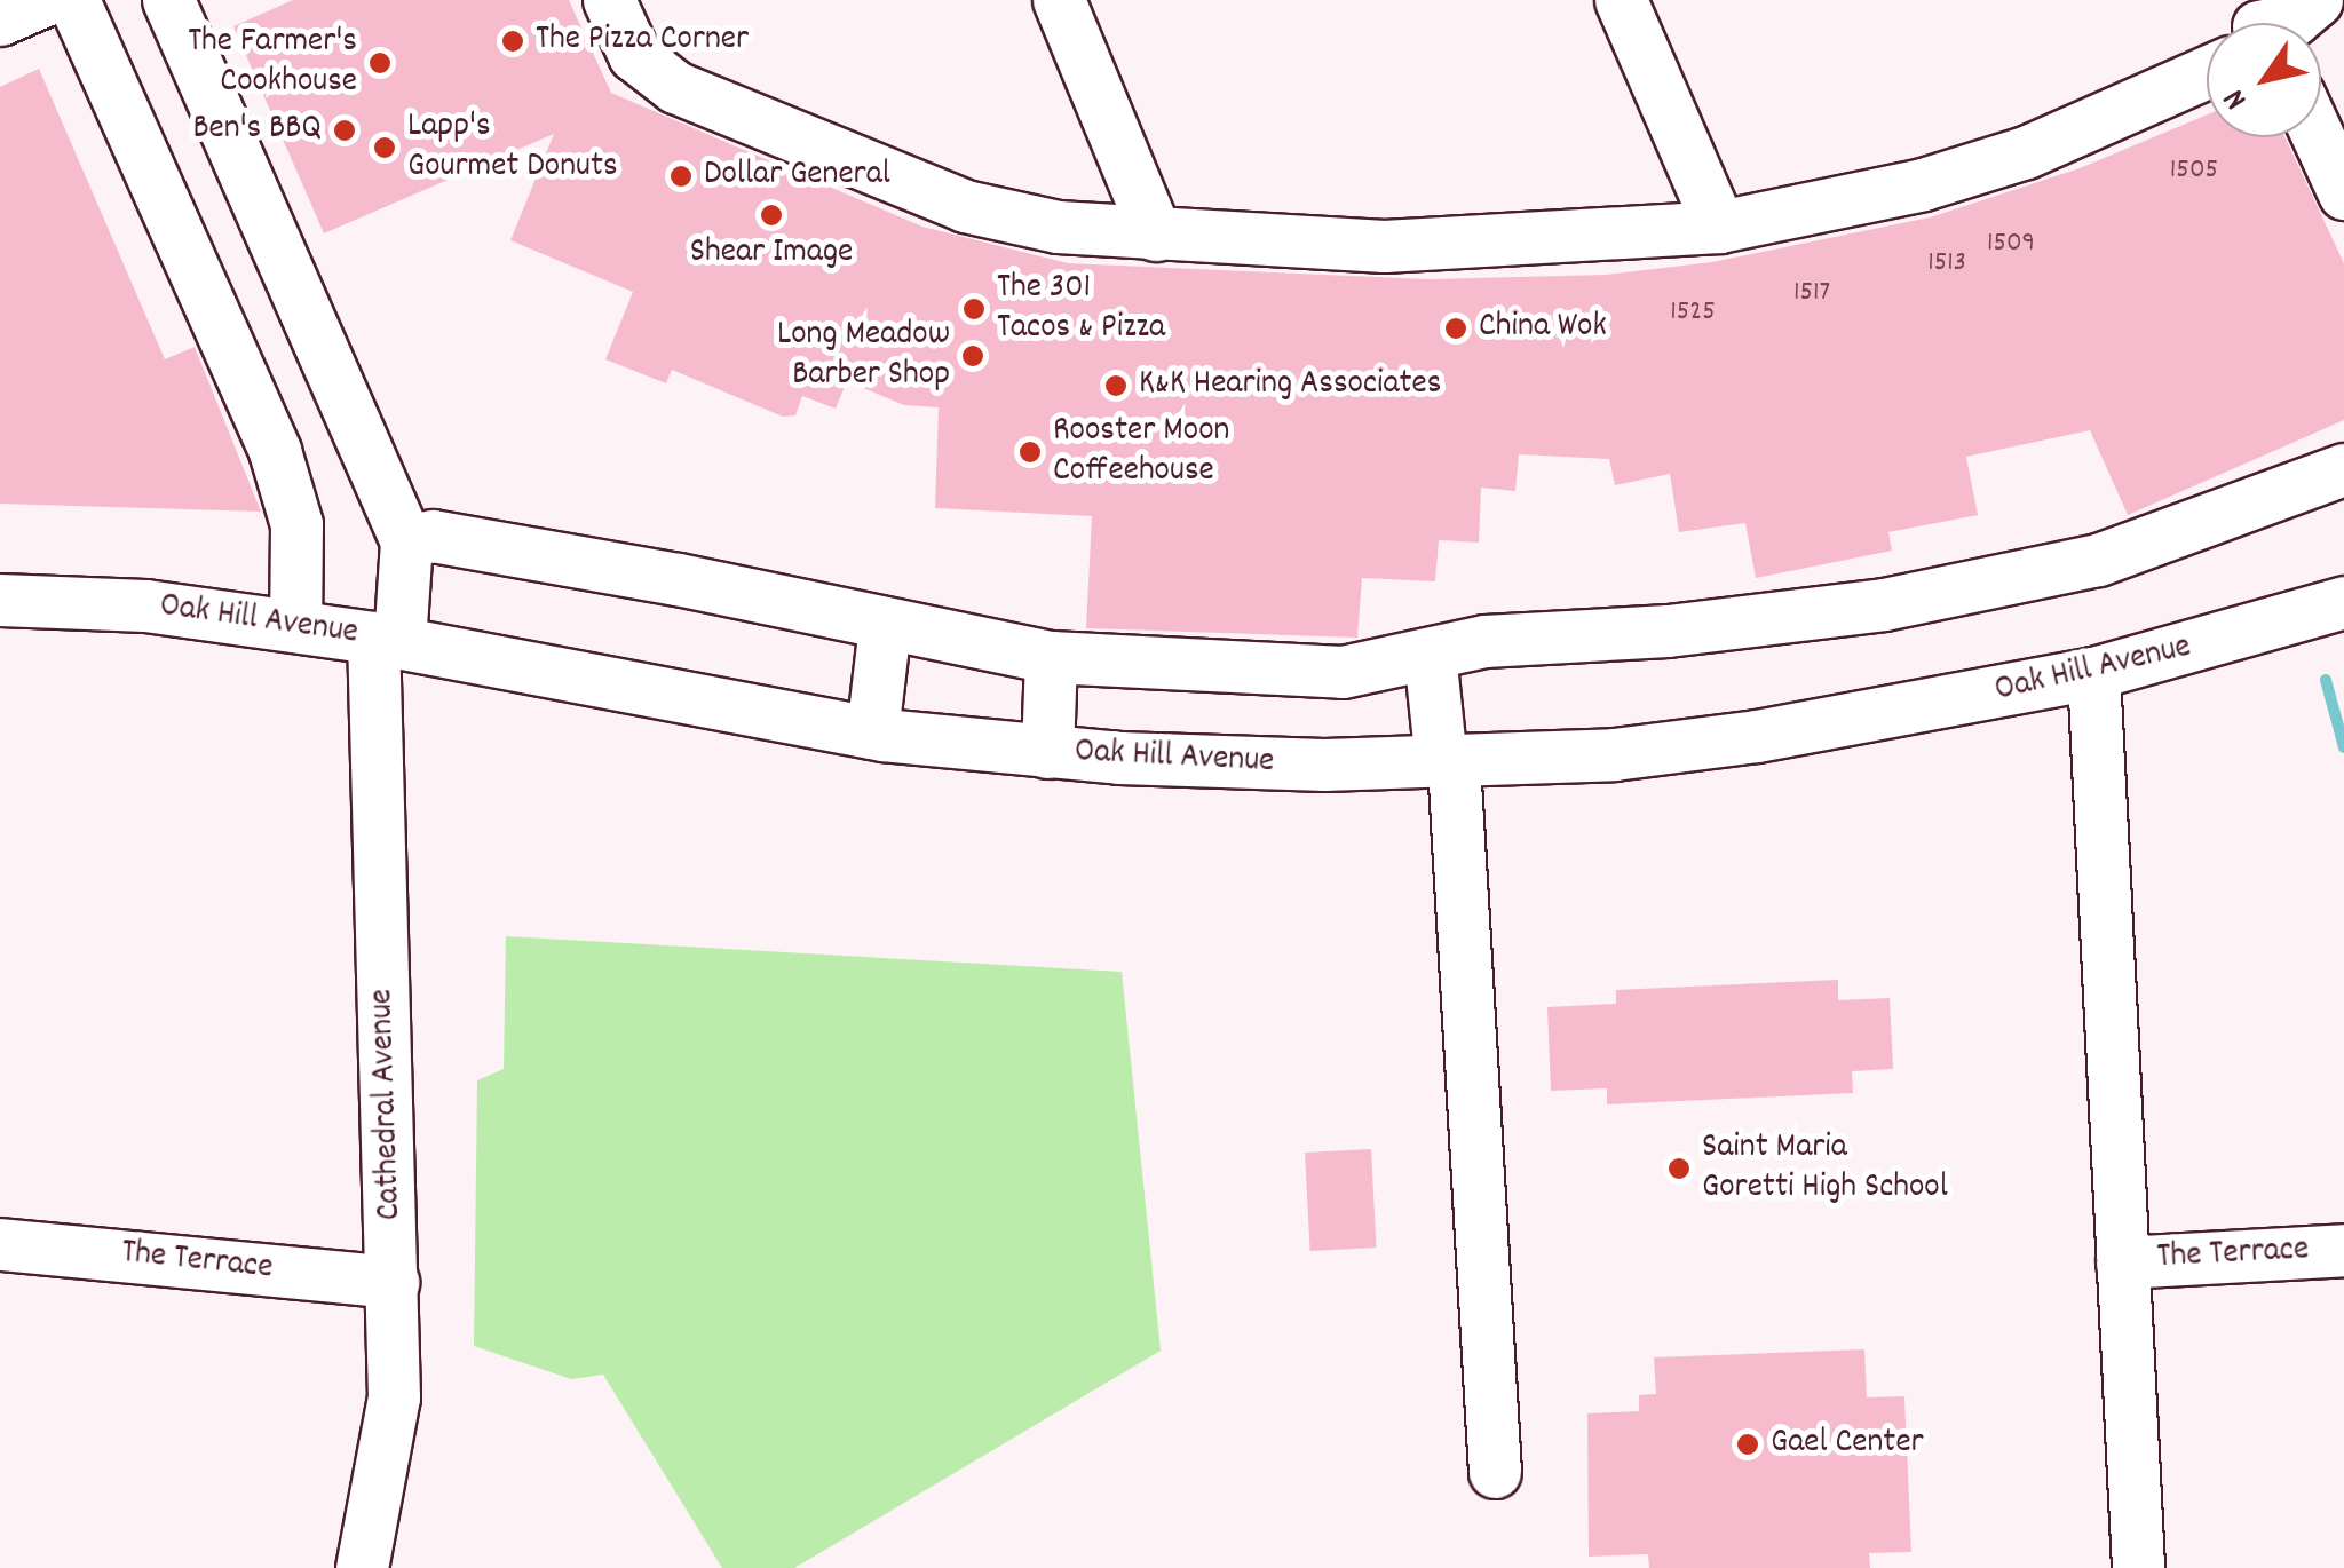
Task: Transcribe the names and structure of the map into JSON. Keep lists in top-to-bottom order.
{
  "streets": {
    "street": ["Oak Hill Avenue", "Cathedral Avenue", "The Terrace"]
  },
  "crossings": [
    ["Oak Hill Avenue", "Cathedral Avenue"],
    ["Cathedral Avenue", "The Terrace"]
  ],
  "places": [
    "The Pizza Corner",
    "The Farmer's Cookhouse",
    "Ben's BBQ",
    "Lapp's Gourmet Donuts",
    "Dollar General",
    "Shear Image",
    "The 301 Tacos & Pizza",
    "China Wok",
    "Long Meadow Barber Shop",
    "K&K Hearing Associates",
    "Rooster Moon Coffeehouse",
    "Saint Maria Goretti High School",
    "Gael Center"
  ],
  "house_numbers": [
    "1505",
    "1509",
    "1513",
    "1517",
    "1525"
  ],
  "north": "bottom left"
}
